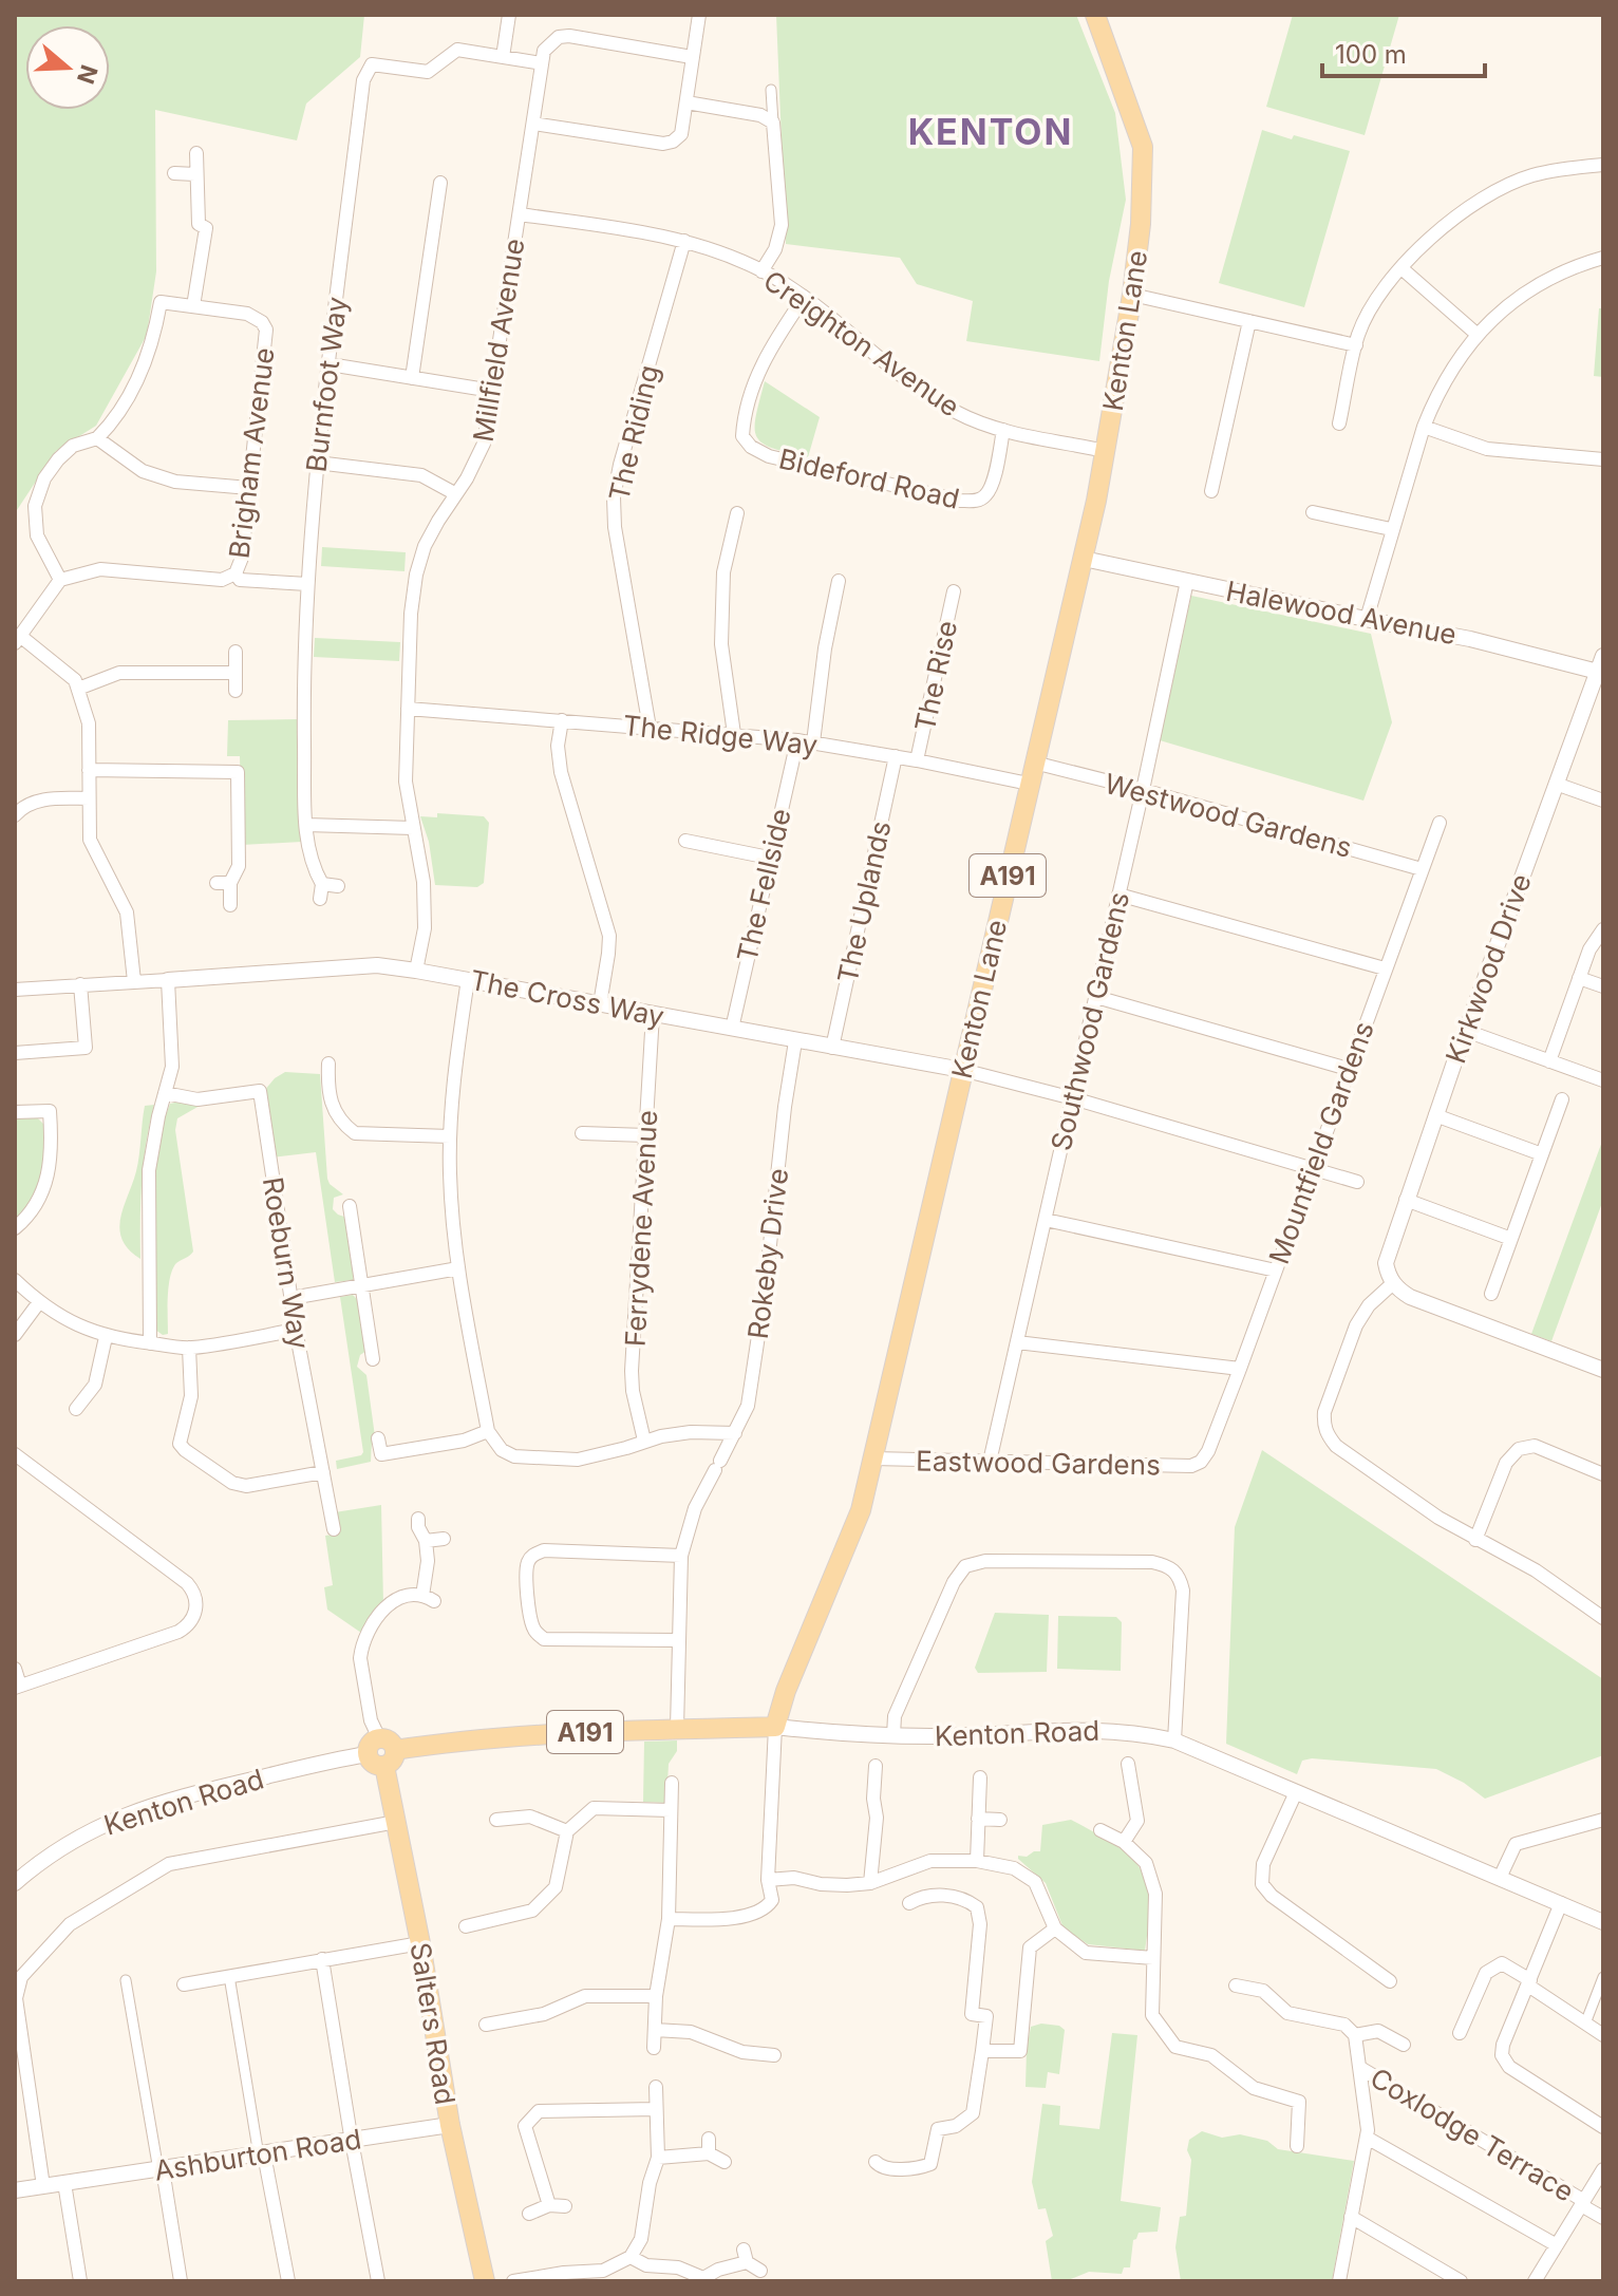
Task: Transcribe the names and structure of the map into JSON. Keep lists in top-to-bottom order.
{
  "streets": {
    "main road": [
      "Kenton Lane",
      "A191",
      "Kenton Road",
      "Salters Road"
    ],
    "street": [
      "Millfield Avenue",
      "Creighton Avenue",
      "Burnfoot Way",
      "The Riding",
      "Brigham Avenue",
      "Bideford Road",
      "Halewood Avenue",
      "The Rise",
      "The Ridge Way",
      "Westwood Gardens",
      "The Fellside",
      "The Uplands",
      "Kirkwood Drive",
      "The Cross Way",
      "Southwood Gardens",
      "Mountfield Gardens",
      "Ferrydene Avenue",
      "Rokeby Drive",
      "Roeburn Way",
      "Eastwood Gardens",
      "Coxlodge Terrace",
      "Ashburton Road"
    ]
  },
  "crossings": [
    ["Kenton Lane", "Creighton Avenue"],
    ["Kenton Lane", "Halewood Avenue"],
    ["Kenton Lane", "The Ridge Way"],
    ["Kenton Lane", "Westwood Gardens"],
    ["Kenton Lane", "The Cross Way"],
    ["Kenton Lane", "Eastwood Gardens"],
    ["Kenton Lane", "Kenton Road"],
    ["Millfield Avenue", "Creighton Avenue"],
    ["Millfield Avenue", "Burnfoot Way"],
    ["Millfield Avenue", "The Ridge Way"],
    ["Millfield Avenue", "The Cross Way"],
    ["Creighton Avenue", "The Riding"],
    ["Creighton Avenue", "Bideford Road"],
    ["The Riding", "The Ridge Way"],
    ["Halewood Avenue", "Kirkwood Drive"],
    ["Halewood Avenue", "Southwood Gardens"],
    ["The Rise", "The Ridge Way"],
    ["The Ridge Way", "The Fellside"],
    ["The Ridge Way", "The Uplands"],
    ["Westwood Gardens", "Southwood Gardens"],
    ["Westwood Gardens", "Mountfield Gardens"],
    ["The Fellside", "The Cross Way"],
    ["The Uplands", "The Cross Way"],
    ["The Cross Way", "Ferrydene Avenue"],
    ["The Cross Way", "Rokeby Drive"],
    ["Southwood Gardens", "Eastwood Gardens"],
    ["Mountfield Gardens", "Eastwood Gardens"],
    ["Rokeby Drive", "Kenton Road"],
    ["Kenton Road", "Salters Road"],
    ["Salters Road", "Ashburton Road"]
  ],
  "districts": ["KENTON"],
  "scale_bar": "100 m",
  "north": "right"
}
